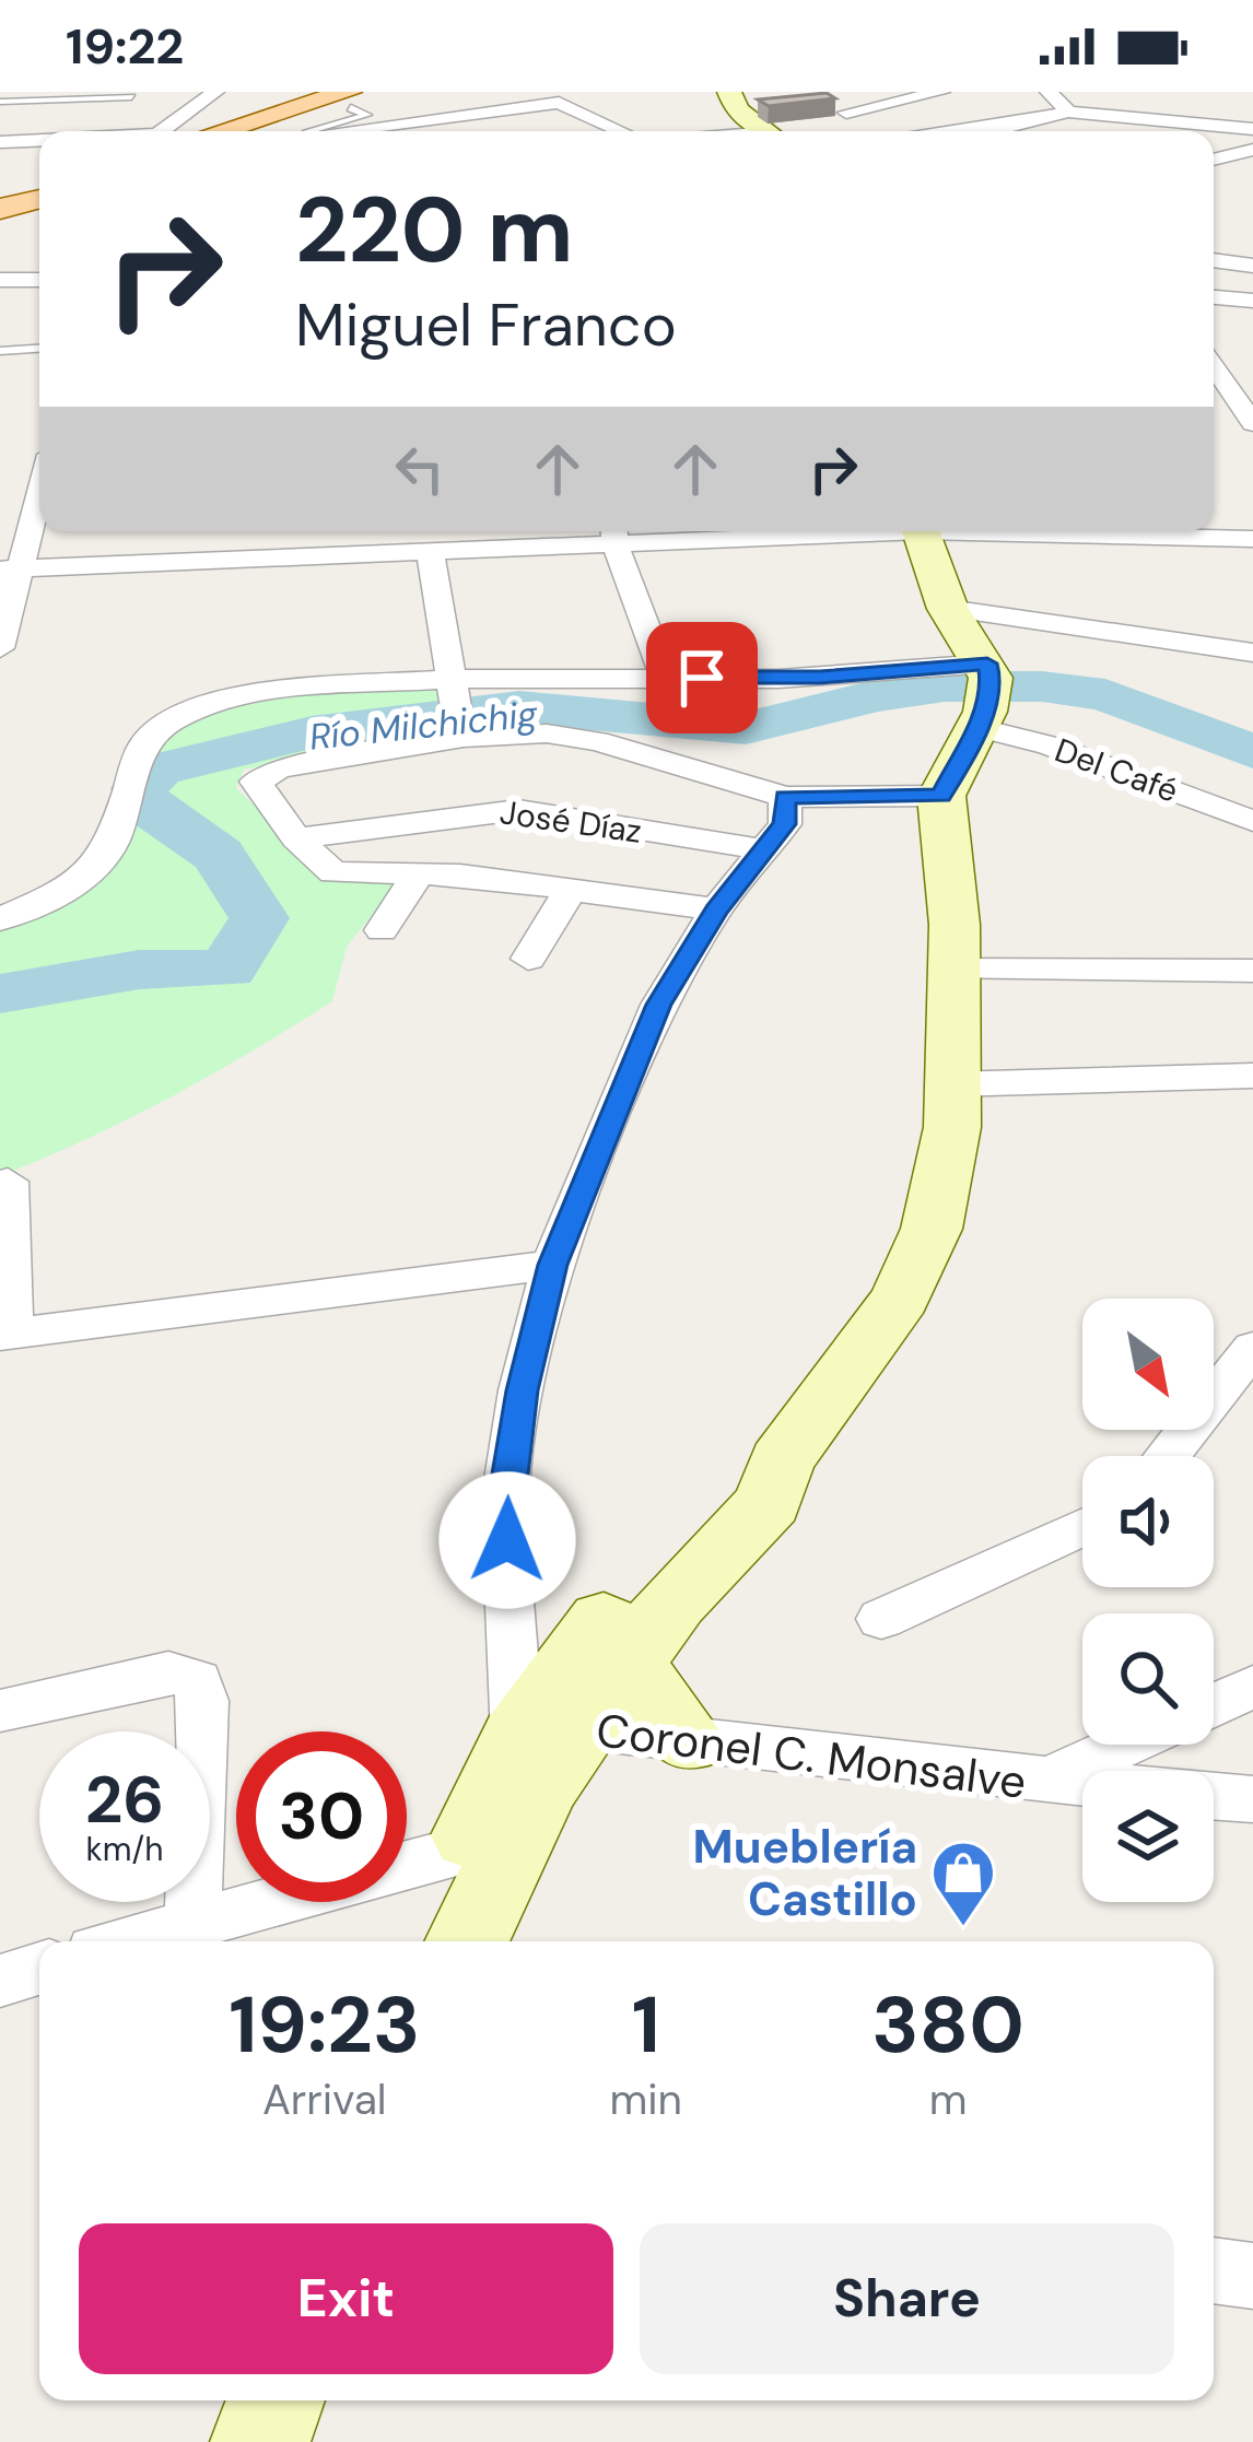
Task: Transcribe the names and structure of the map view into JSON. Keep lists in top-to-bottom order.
{
  "streets": {
    "street": ["Del Café", "José Díaz", "Coronel C. Monsalve"]
  },
  "water": ["Río Milchichig"],
  "places": {
    "shop": ["Mueblería Castillo"]
  },
  "north": "bottom right",
  "page": {
    "status": "19:22",
    "turn": ["220 m", "Miguel Franco"],
    "speed": "26 km/h",
    "limit": "30",
    "eta": [
      "19:23",
      "Arrival",
      "1",
      "min",
      "380",
      "m"
    ],
    "buttons": ["Exit", "Share"]
  }
}
